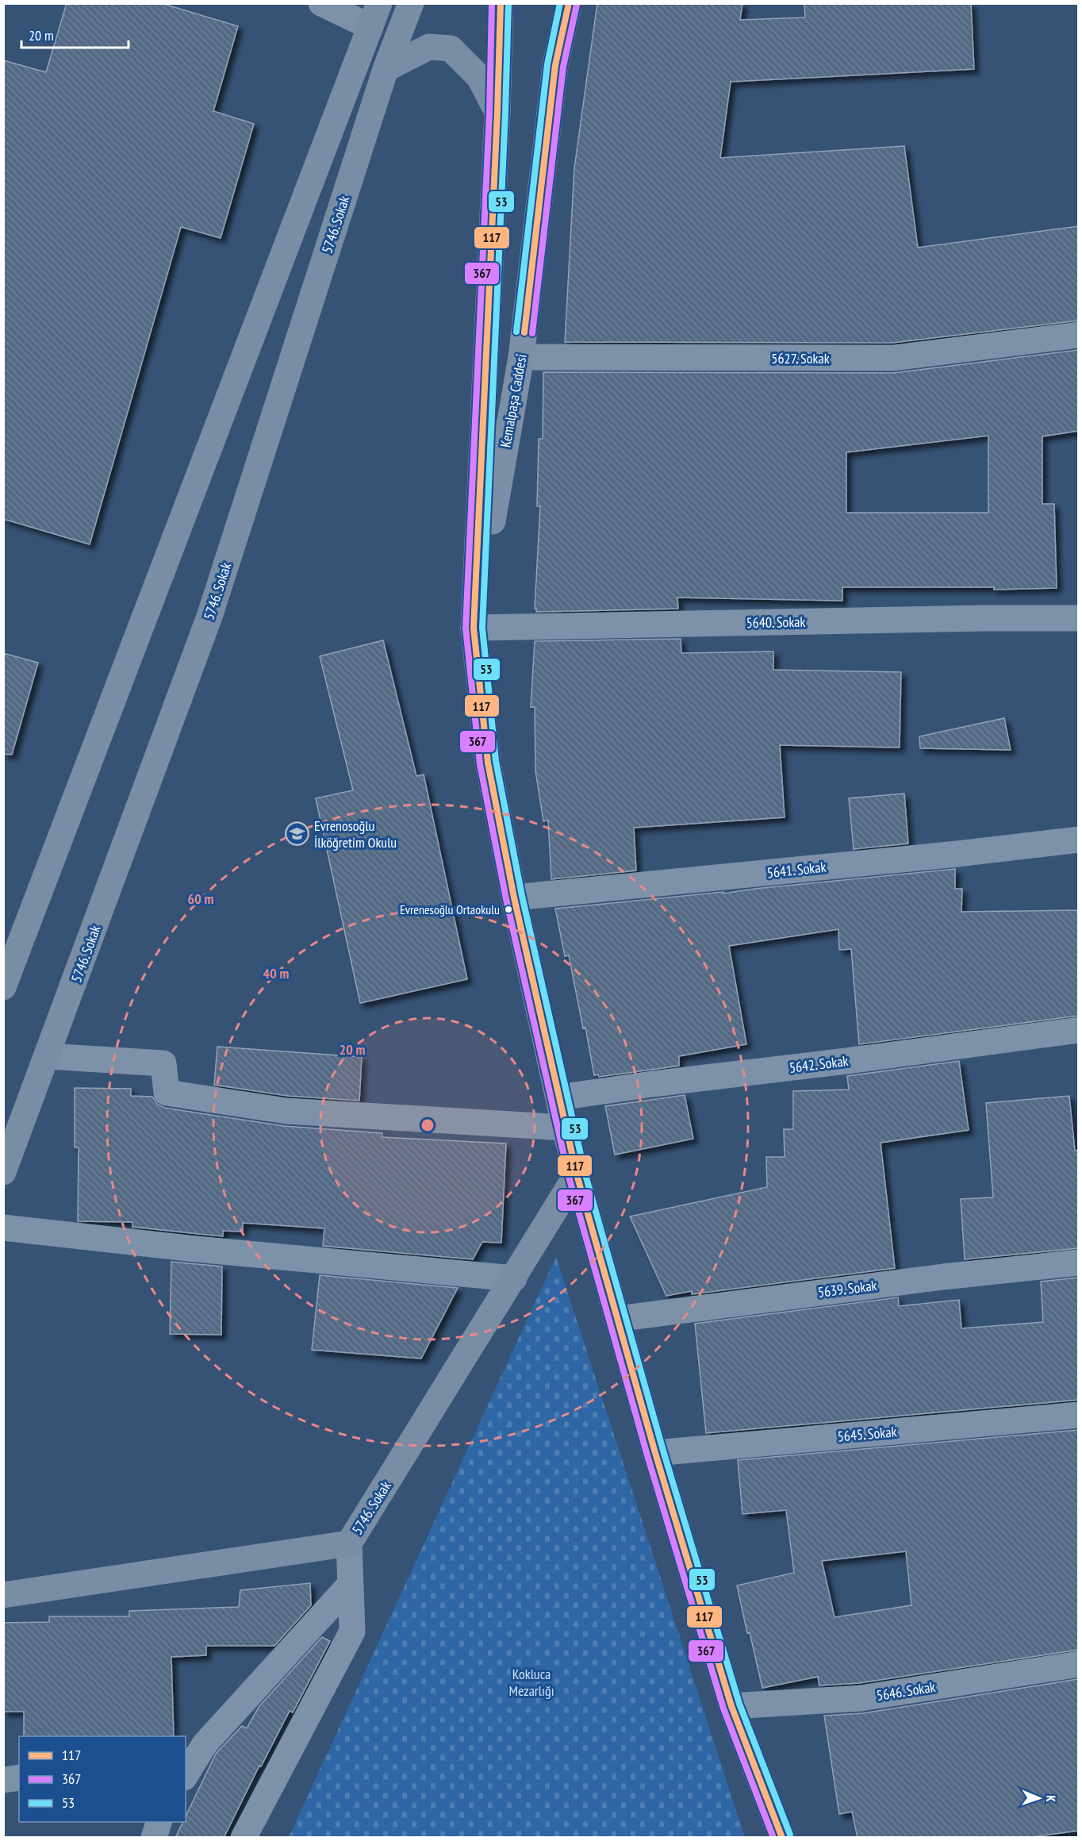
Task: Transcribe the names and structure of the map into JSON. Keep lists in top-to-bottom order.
{
  "streets": {
    "main road": ["5746. Sokak", "Kemalpaşa Caddesi"],
    "street": [
      "5627. Sokak",
      "5640. Sokak",
      "5641. Sokak",
      "5642. Sokak",
      "5639. Sokak",
      "5645. Sokak",
      "5646. Sokak"
    ]
  },
  "crossings": [
    ["5746. Sokak", "Kemalpaşa Caddesi"],
    ["5627. Sokak", "Kemalpaşa Caddesi"],
    ["Kemalpaşa Caddesi", "5640. Sokak"],
    ["Kemalpaşa Caddesi", "5641. Sokak"],
    ["Kemalpaşa Caddesi", "5642. Sokak"],
    ["Kemalpaşa Caddesi", "5639. Sokak"],
    ["Kemalpaşa Caddesi", "5645. Sokak"],
    ["Kemalpaşa Caddesi", "5646. Sokak"]
  ],
  "parks": ["Kokluca Mezarlığı"],
  "places": {
    "school or university": ["Evrenosoğlu İlköğretim Okulu"],
    "other": ["Evrenesoğlu Ortaokulu"]
  },
  "lines": ["transit line 117", "transit line 367", "transit line 53"],
  "legend": ["117", "367", "53"],
  "scale_bar": "20 m",
  "north": "right",
  "rings": ["60 m", "40 m", "20 m"]
}
